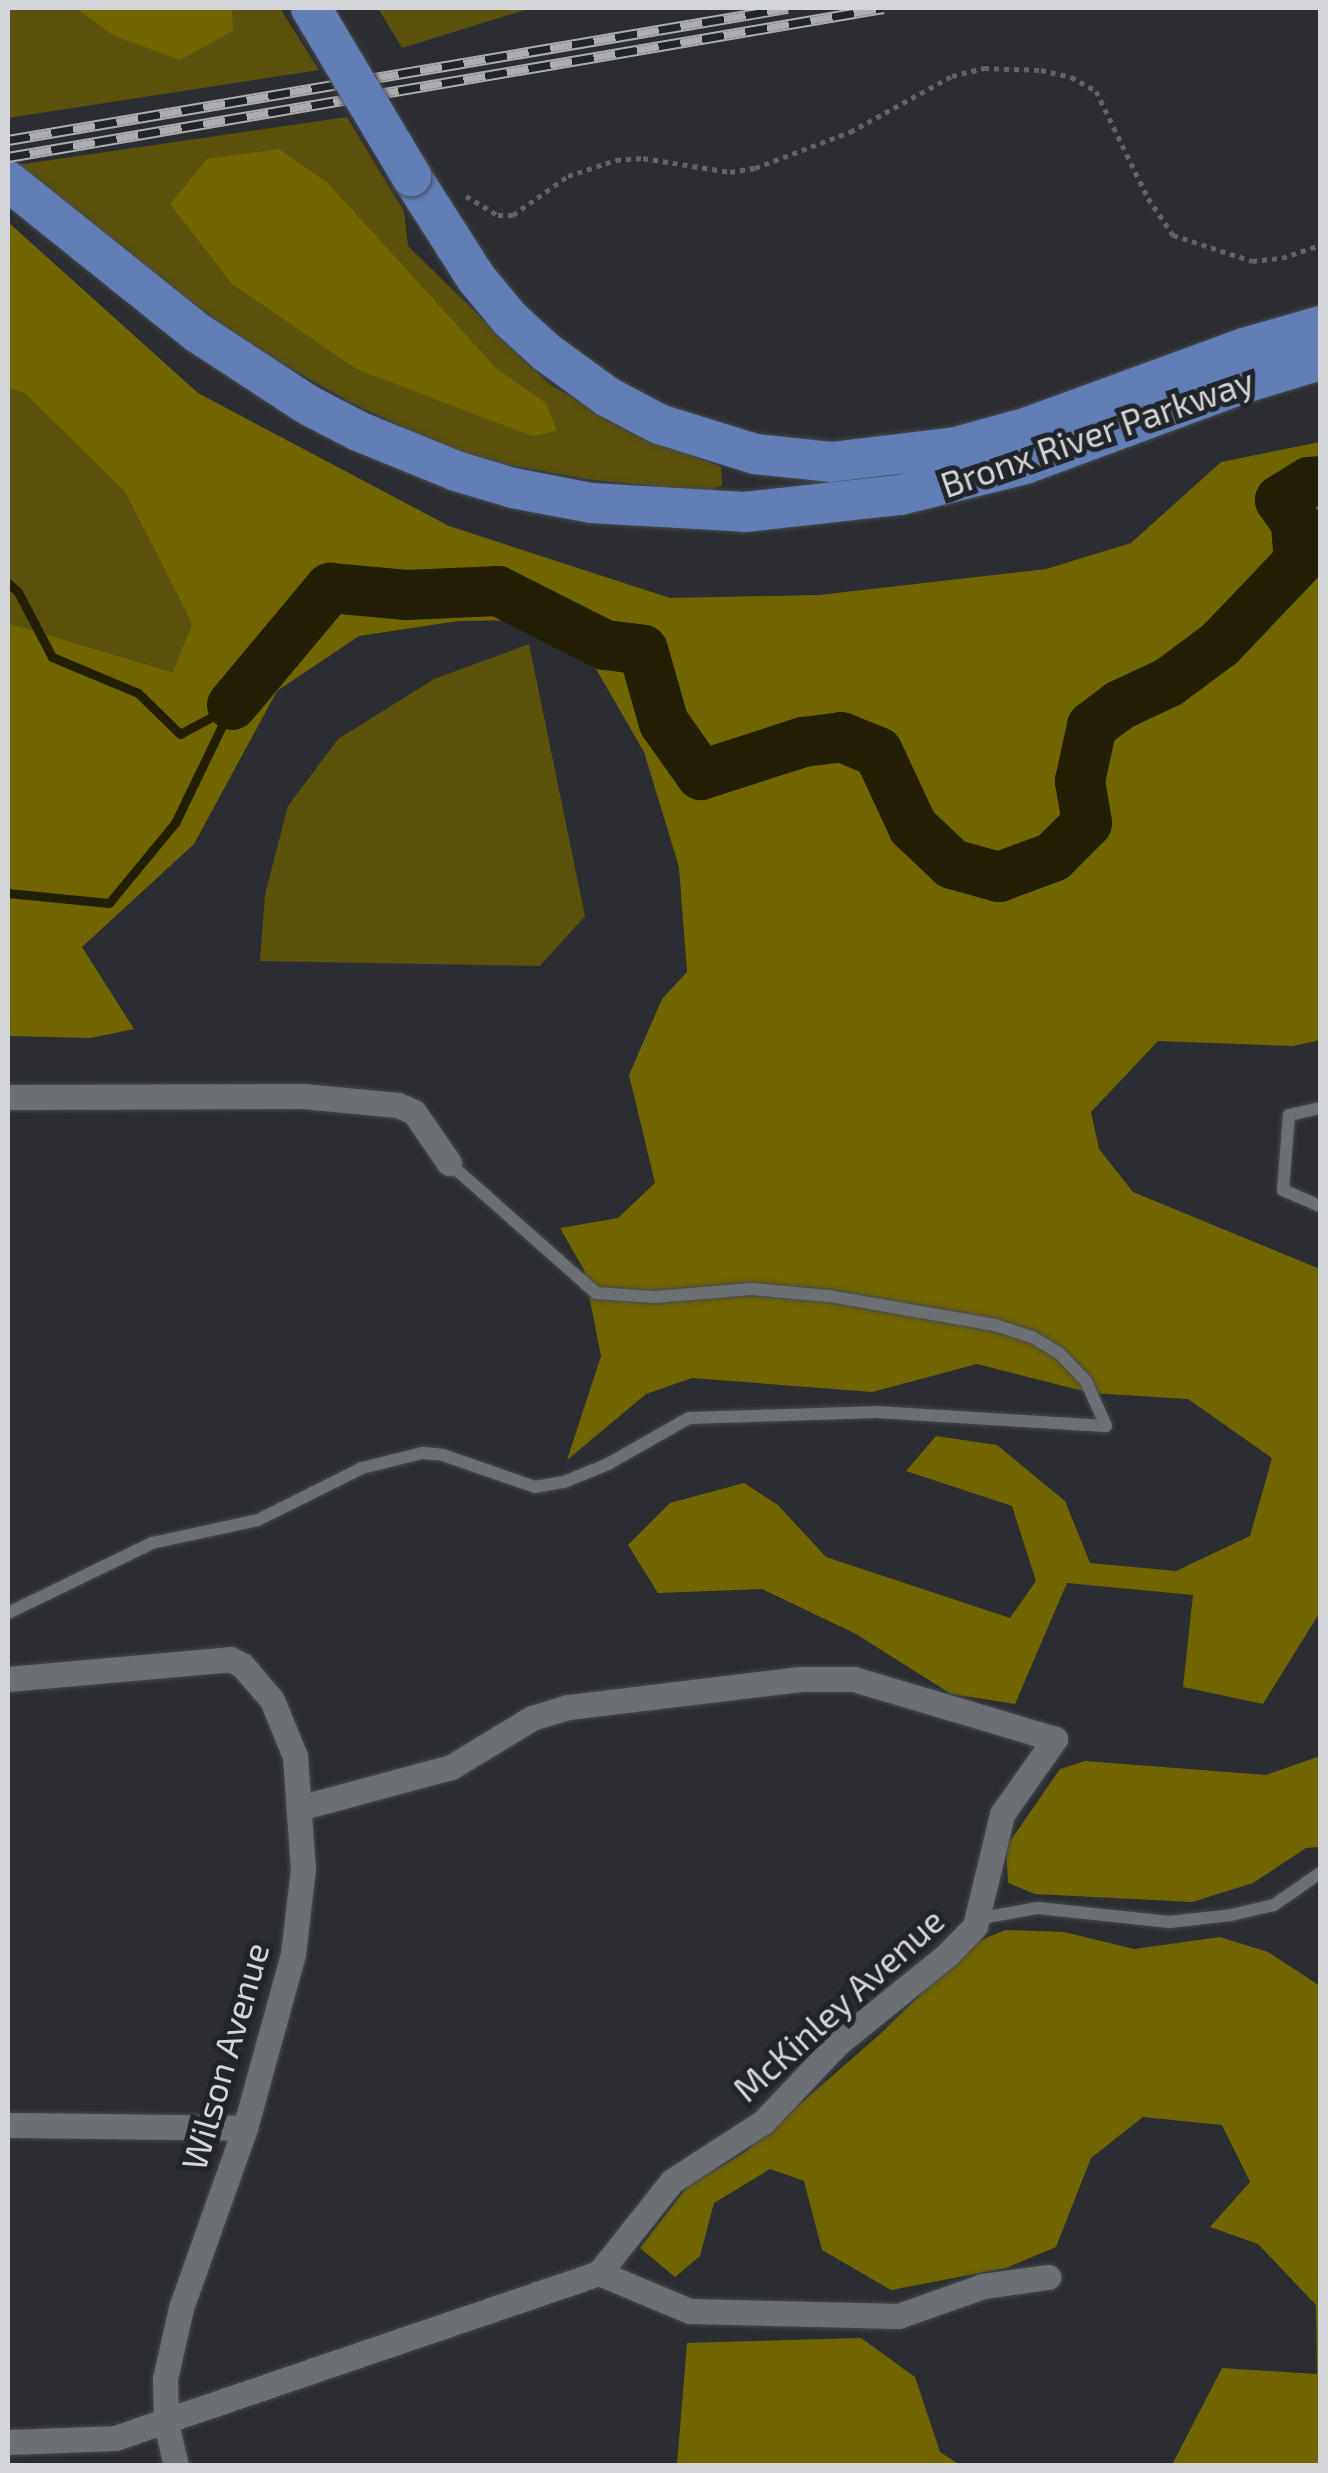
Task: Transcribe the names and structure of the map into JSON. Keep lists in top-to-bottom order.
{
  "streets": {
    "highway": ["Bronx River Parkway"],
    "street": ["McKinley Avenue", "Wilson Avenue"]
  },
  "crossings": [
    ["McKinley Avenue", "Wilson Avenue"]
  ]
}
